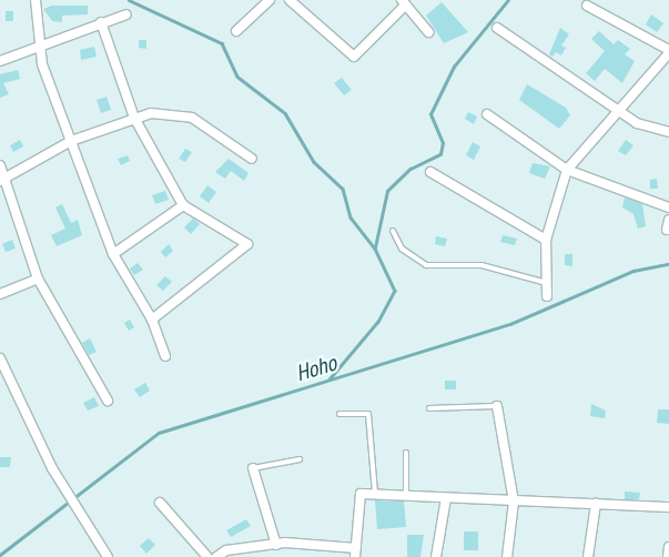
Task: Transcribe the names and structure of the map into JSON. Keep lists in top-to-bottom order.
{
  "water": ["Hoho"]
}
